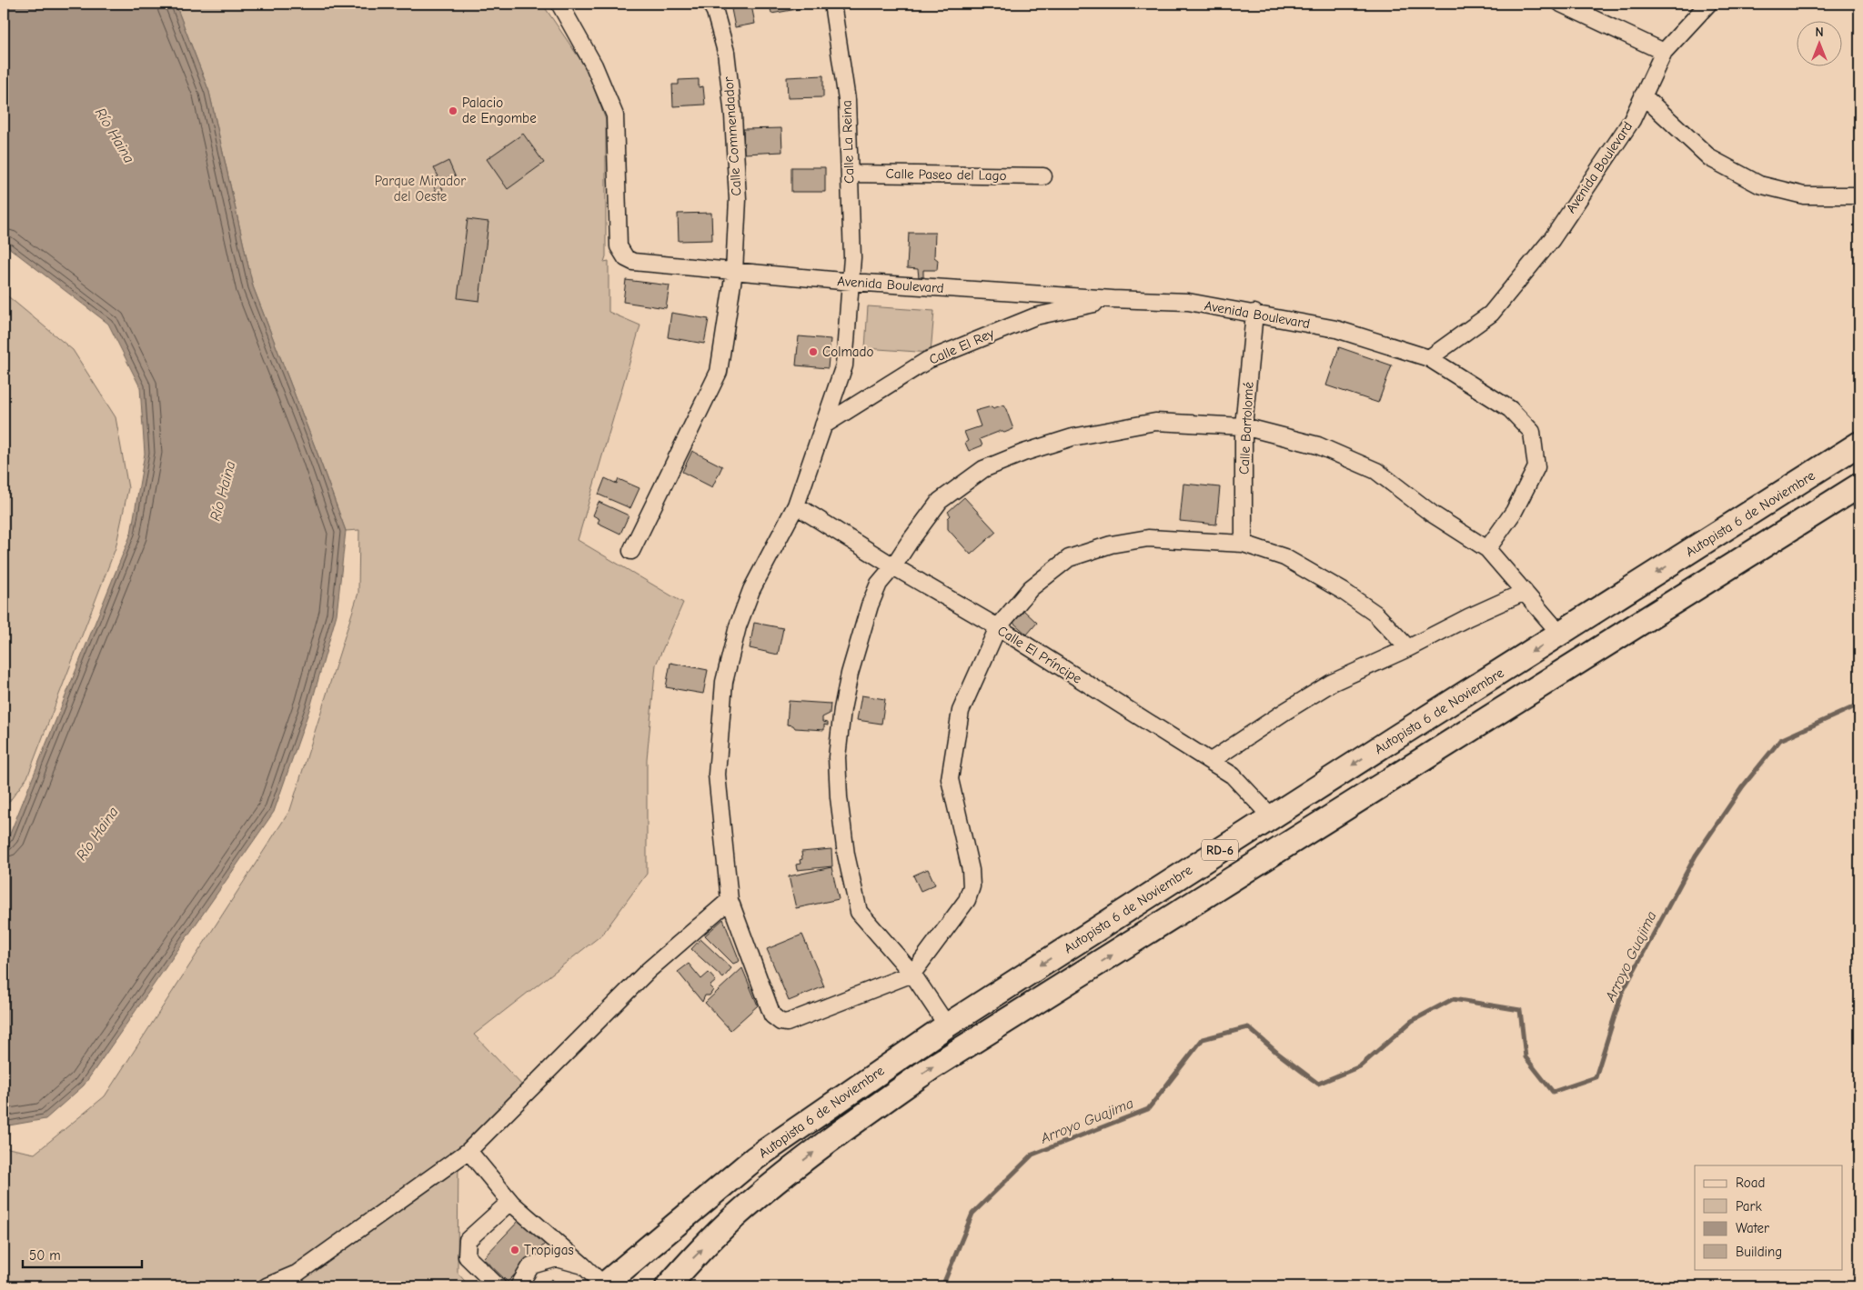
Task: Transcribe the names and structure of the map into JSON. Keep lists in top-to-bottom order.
{
  "streets": {
    "highway": ["Autopista 6 de Noviembre", "RD-6"],
    "street": [
      "Calle Commendador",
      "Calle La Reina",
      "Avenida Boulevard",
      "Calle Paseo del Lago",
      "Calle El Rey",
      "Calle Bartolomé",
      "Calle El Príncipe"
    ]
  },
  "crossings": [
    ["Calle Commendador", "Avenida Boulevard"],
    ["Calle La Reina", "Avenida Boulevard"],
    ["Calle La Reina", "Calle Paseo del Lago"],
    ["Calle La Reina", "Calle El Rey"],
    ["Calle La Reina", "Calle El Príncipe"],
    ["Avenida Boulevard", "Calle El Rey"],
    ["Avenida Boulevard", "Calle Bartolomé"],
    ["Autopista 6 de Noviembre", "Calle El Príncipe"]
  ],
  "water": ["Río Haina", "Arroyo Guajima"],
  "parks": ["Parque Mirador del Oeste"],
  "places": ["Palacio de Engombe", "Colmado", "Tropigas"],
  "legend": [
    "Road",
    "Park",
    "Water",
    "Building"
  ],
  "scale_bar": "50 m",
  "north": "top"
}
